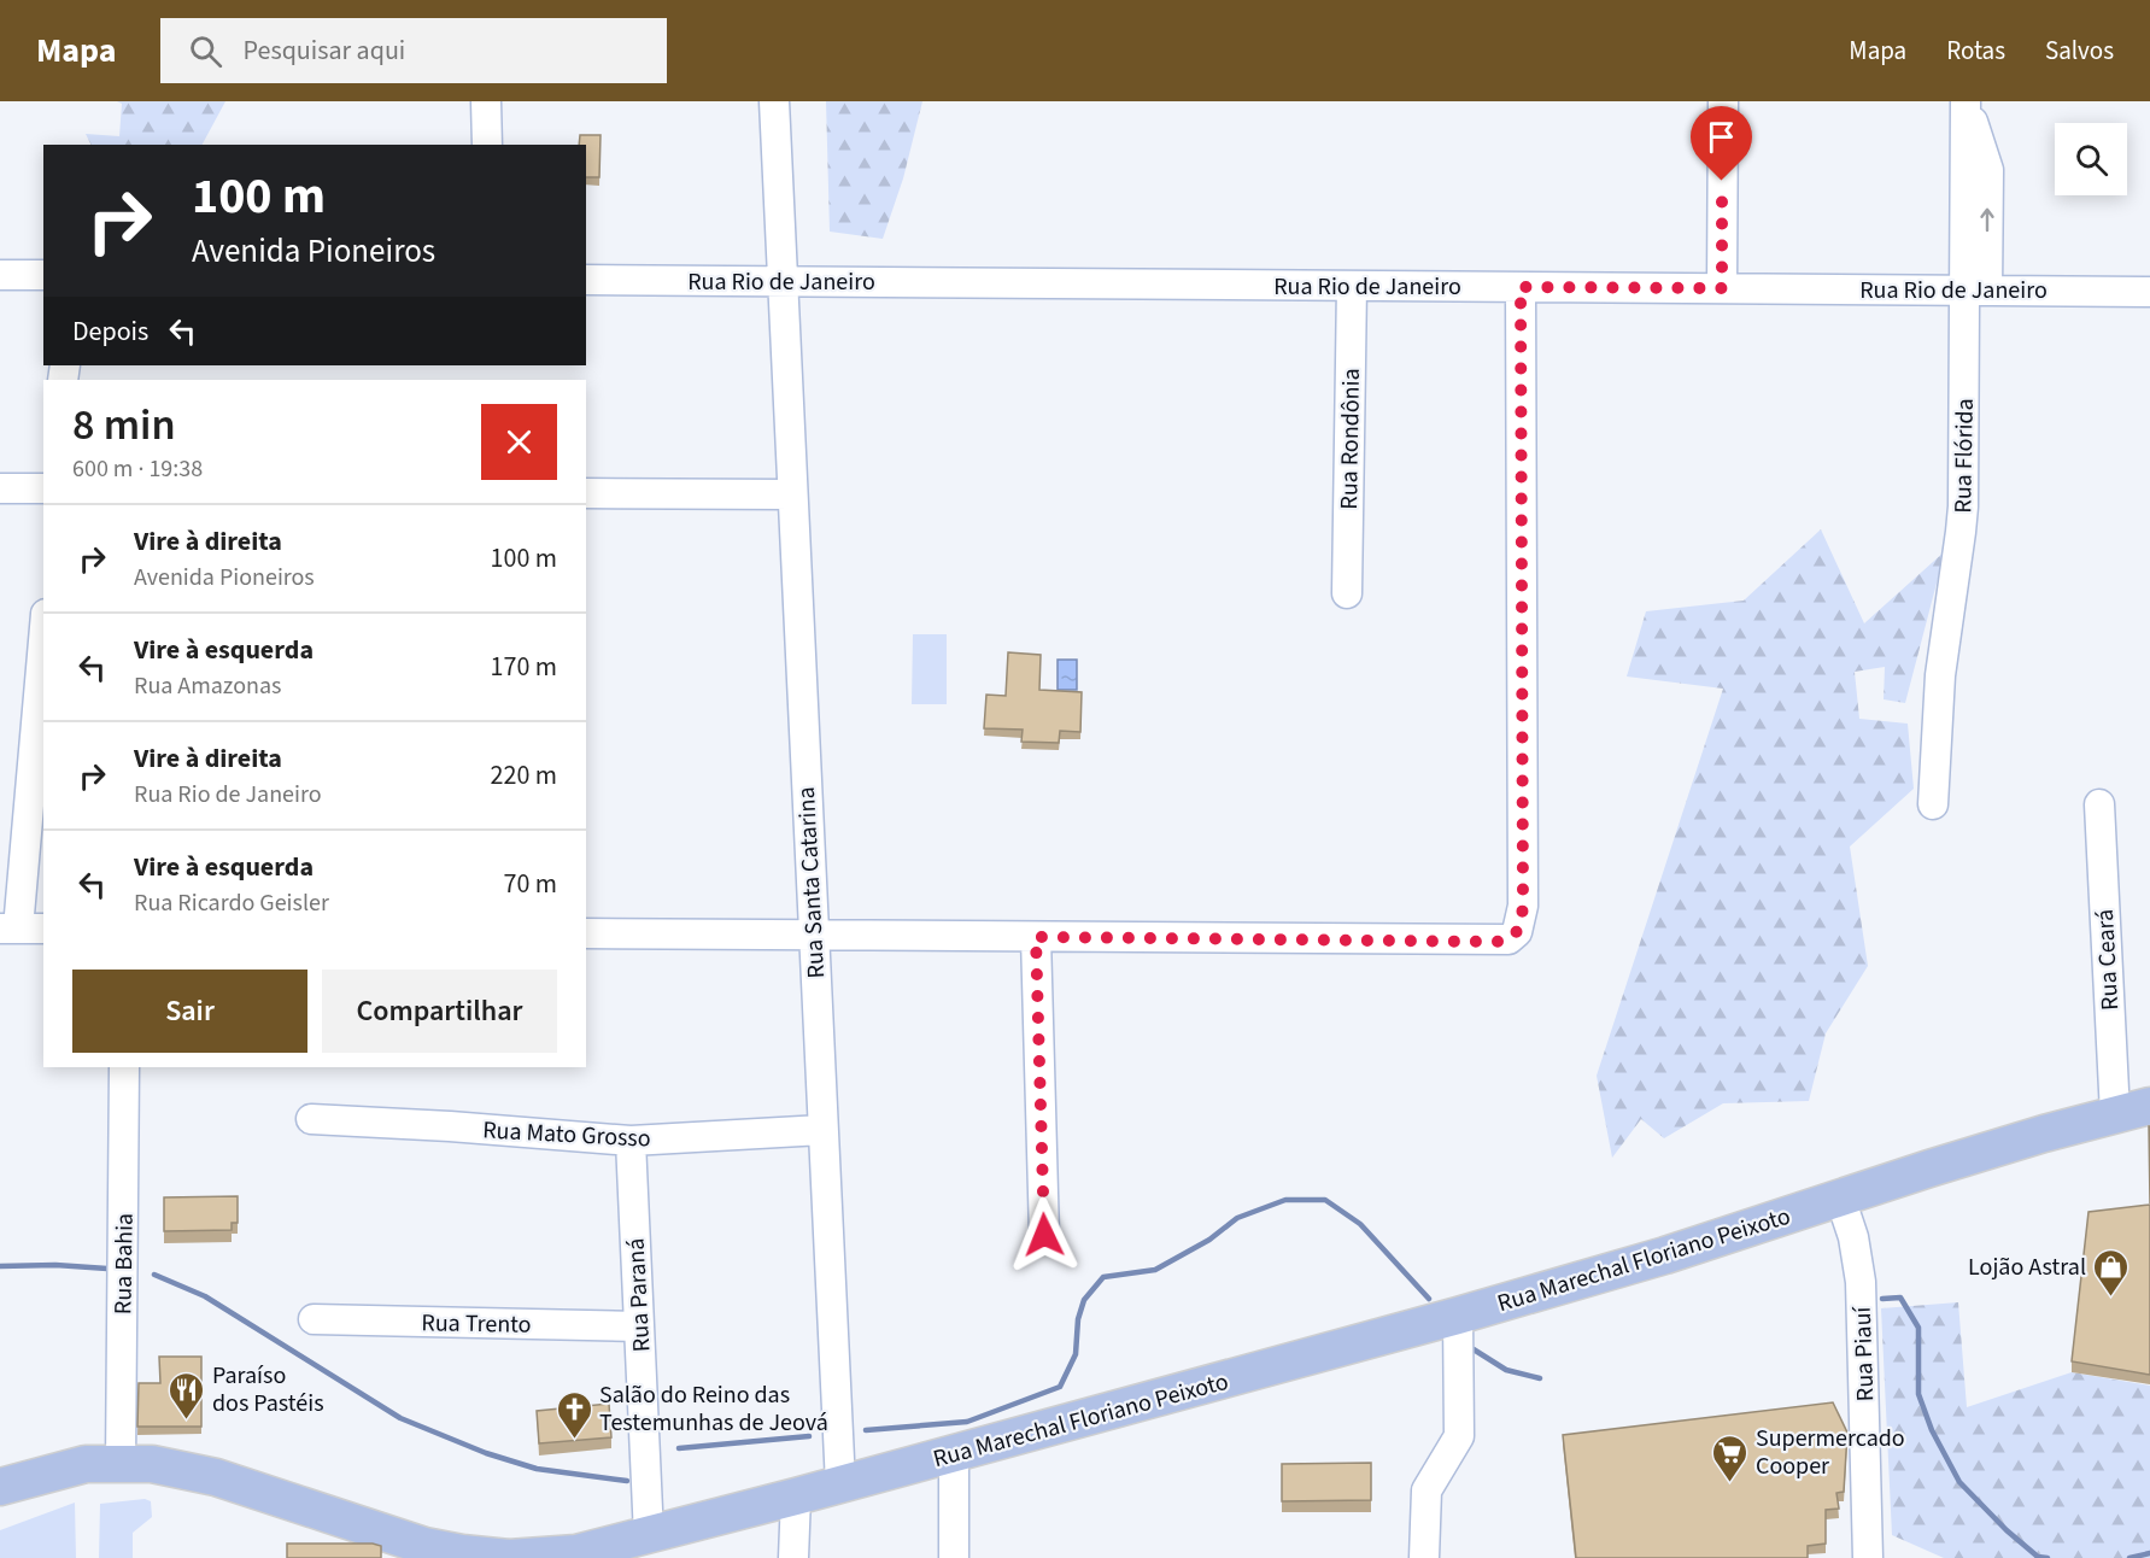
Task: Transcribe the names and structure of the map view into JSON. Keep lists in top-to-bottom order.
{
  "streets": {
    "main road": ["Rua Marechal Floriano Peixoto"],
    "street": [
      "Rua Rio de Janeiro",
      "Rua Rondônia",
      "Rua Flórida",
      "Rua Santa Catarina",
      "Rua Ceará",
      "Rua Mato Grosso",
      "Rua Bahia",
      "Rua Paraná",
      "Rua Trento",
      "Rua Piauí"
    ]
  },
  "crossings": [
    ["Rua Rio de Janeiro", "Rua Rondônia"],
    ["Rua Rio de Janeiro", "Rua Flórida"],
    ["Rua Rio de Janeiro", "Rua Santa Catarina"],
    ["Rua Santa Catarina", "Rua Mato Grosso"],
    ["Rua Santa Catarina", "Rua Marechal Floriano Peixoto"],
    ["Rua Ceará", "Rua Marechal Floriano Peixoto"],
    ["Rua Mato Grosso", "Rua Paraná"],
    ["Rua Marechal Floriano Peixoto", "Rua Bahia"],
    ["Rua Marechal Floriano Peixoto", "Rua Paraná"],
    ["Rua Marechal Floriano Peixoto", "Rua Piauí"],
    ["Rua Paraná", "Rua Trento"]
  ],
  "places": {
    "shop": ["Lojão Astral"],
    "restaurant": ["Paraíso dos Pastéis"],
    "church": ["Salão do Reino das Testemunhas de Jeová"],
    "supermarket": ["Supermercado Cooper"]
  },
  "page": {
    "header": "Mapa",
    "search": "Pesquisar aqui",
    "nav": ["Mapa", "Rotas", "Salvos"],
    "turn": ["100 m", "Avenida Pioneiros"],
    "then": "Depois",
    "heading": ["8 min", "600 m · 19:38"],
    "list": [
      {
        "name": "Vire à direita",
        "note": "Avenida Pioneiros",
        "value": "100 m"
      },
      {
        "name": "Vire à esquerda",
        "note": "Rua Amazonas",
        "value": "170 m"
      },
      {
        "name": "Vire à direita",
        "note": "Rua Rio de Janeiro",
        "value": "220 m"
      },
      {
        "name": "Vire à esquerda",
        "note": "Rua Ricardo Geisler",
        "value": "70 m"
      }
    ],
    "buttons": ["Sair", "Compartilhar"]
  }
}
